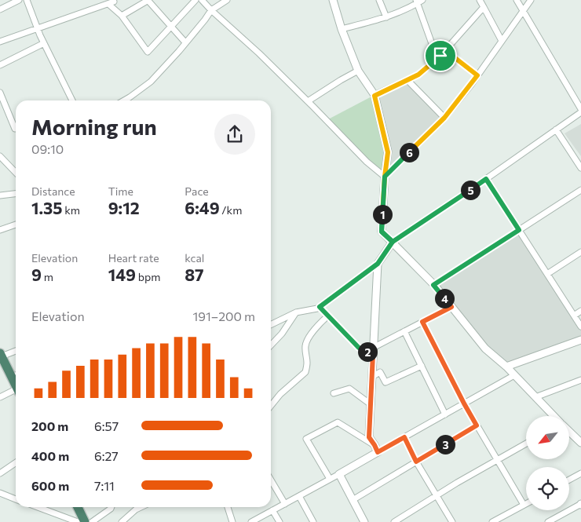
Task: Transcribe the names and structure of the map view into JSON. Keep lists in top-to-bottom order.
{
  "north": "bottom left",
  "page": {
    "heading": ["Morning run", "09:10"],
    "pins": [
      "6",
      "5",
      "1",
      "4",
      "2",
      "3"
    ],
    "stats": [
      ["Distance", "1.35 km"],
      ["Time", "9:12"],
      ["Pace", "6:49 /km"],
      ["Elevation", "9 m"],
      ["Heart rate", "149 bpm"],
      ["kcal", "87"]
    ],
    "chart": ["Elevation", "191–200 m"],
    "list": [
      {
        "name": "200 m",
        "note": "6:57"
      },
      {
        "name": "400 m",
        "note": "6:27"
      },
      {
        "name": "600 m",
        "note": "7:11"
      }
    ]
  }
}
